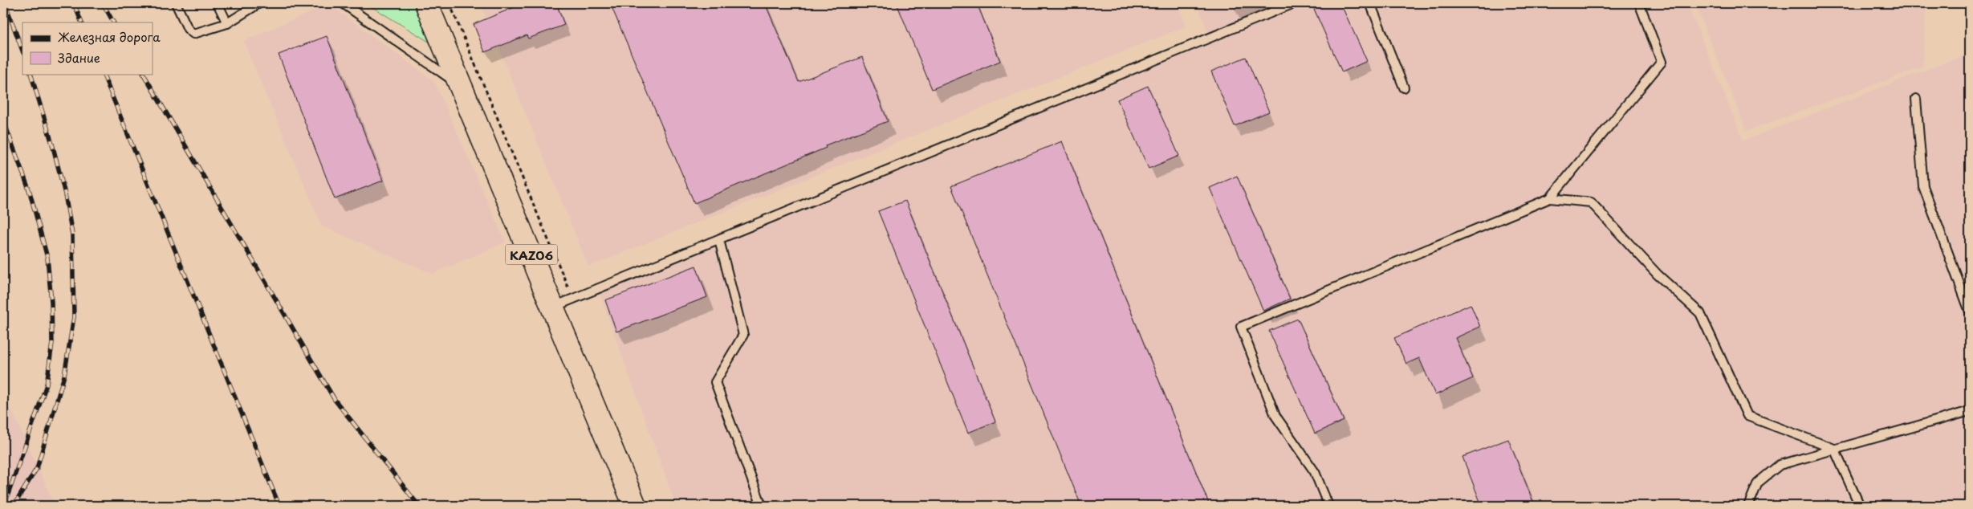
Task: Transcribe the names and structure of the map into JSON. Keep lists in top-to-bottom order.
{
  "streets": {
    "highway": ["KАZ06"]
  },
  "legend": ["Железная дорога", "Здание"]
}
